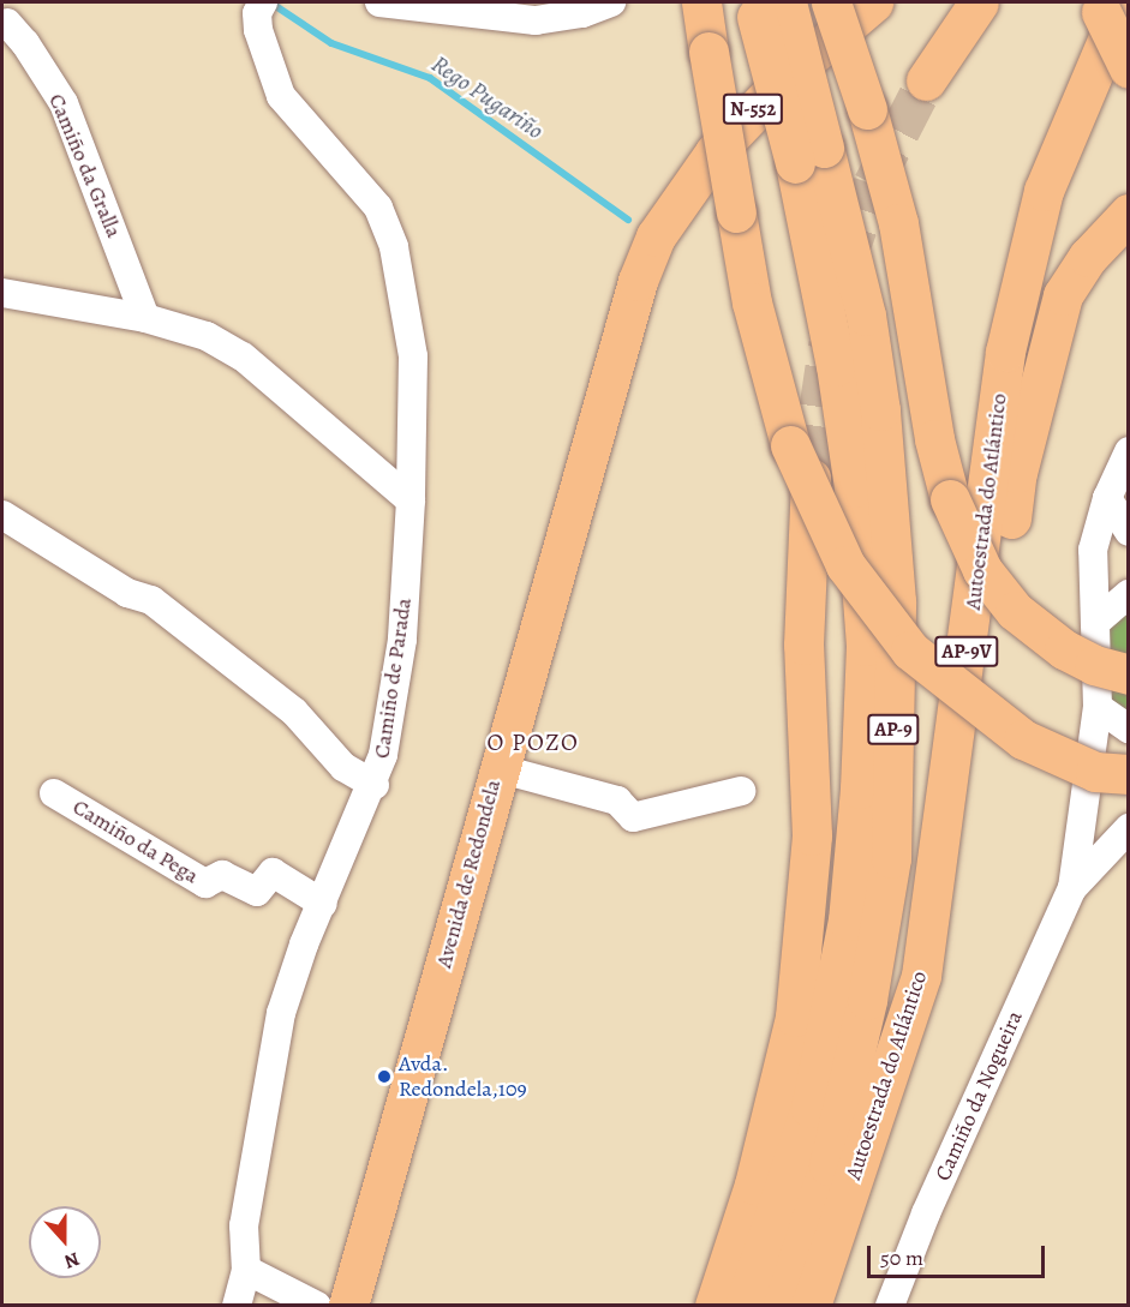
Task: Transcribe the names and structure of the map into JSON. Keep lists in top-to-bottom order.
{
  "streets": {
    "highway": [
      "N-552",
      "Autoestrada do Atlántico",
      "AP-9V",
      "AP-9",
      "Avenida de Redondela"
    ],
    "street": [
      "Camiño da Gralla",
      "Camiño de Parada",
      "Camiño da Pega",
      "Camiño da Nogueira"
    ]
  },
  "crossings": [
    ["Camiño de Parada", "Camiño da Pega"]
  ],
  "districts": ["O POZO"],
  "water": ["Rego Pugariño"],
  "places": ["Avda. Redondela,109"],
  "scale_bar": "50 m",
  "north": "bottom"
}
